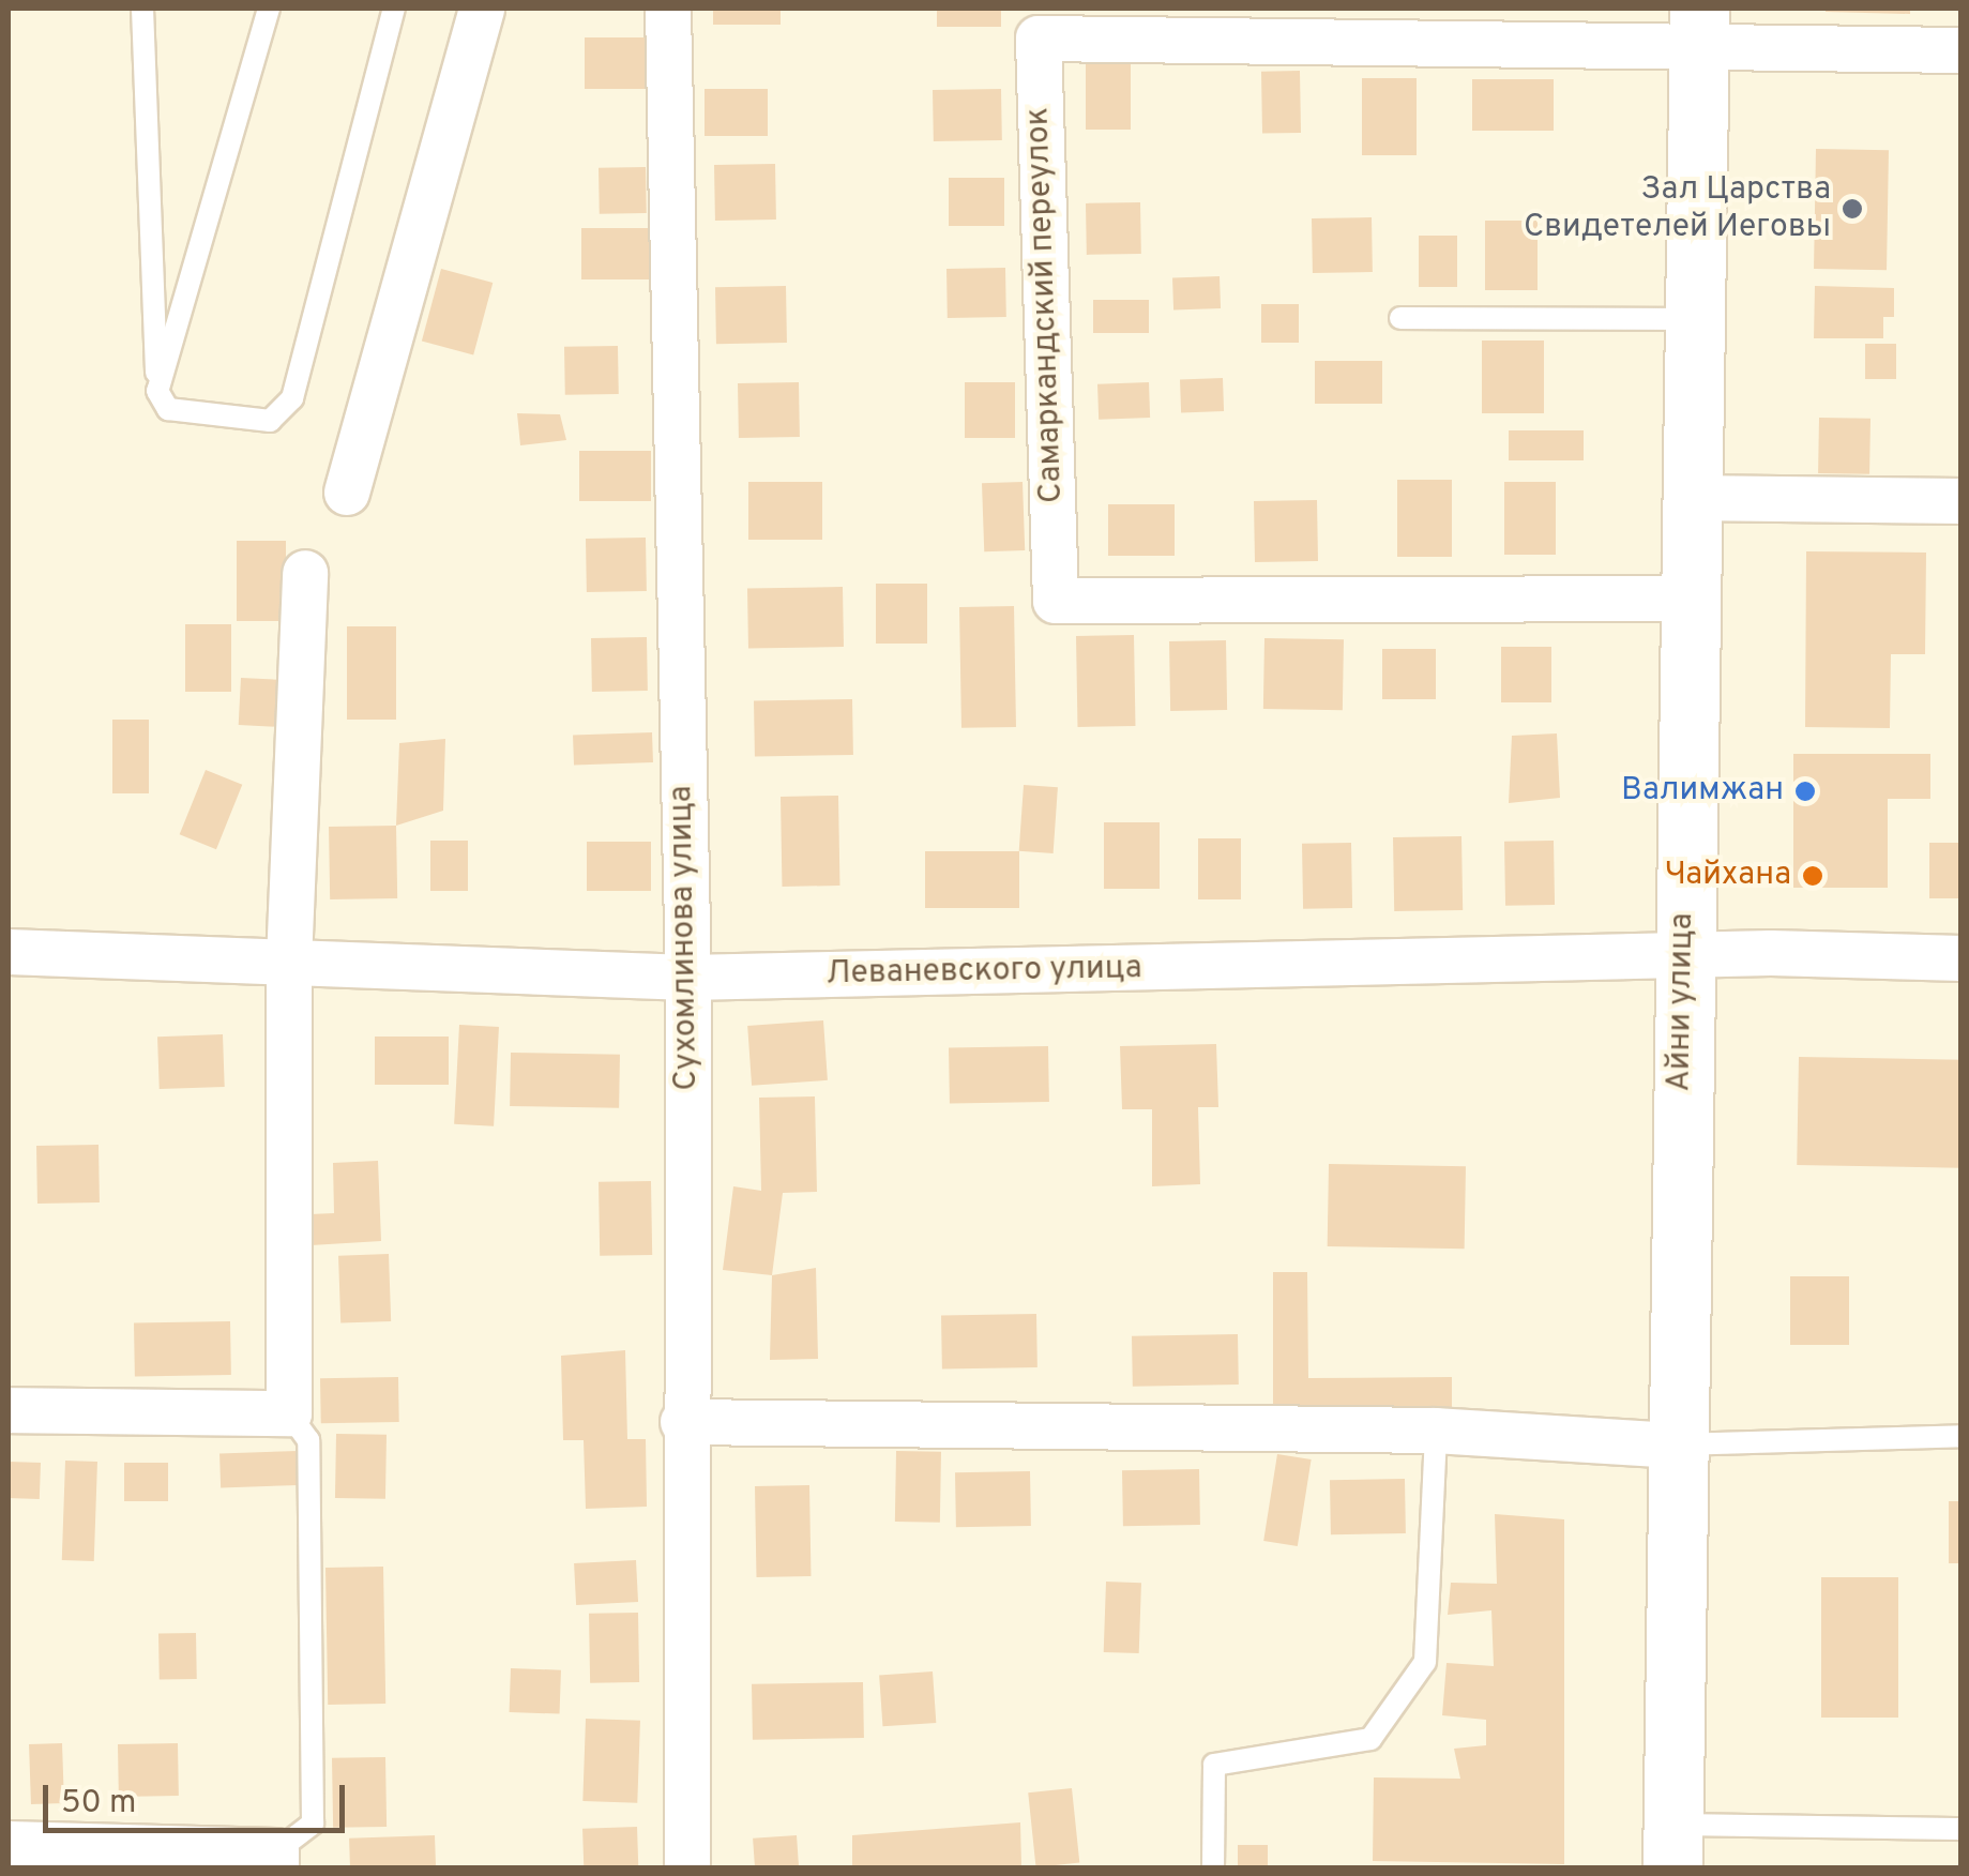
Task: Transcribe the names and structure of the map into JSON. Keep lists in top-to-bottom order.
{
  "streets": {
    "street": [
      "Самаркандский переулок",
      "Сухомлинова улица",
      "Леваневского улица",
      "Айни улица"
    ]
  },
  "crossings": [
    ["Самаркандский переулок", "Айни улица"],
    ["Сухомлинова улица", "Леваневского улица"],
    ["Леваневского улица", "Айни улица"]
  ],
  "places": ["Зал Царства Свидетелей Иеговы", "Валимжан", "Чайхана"],
  "scale_bar": "50 m"
}
